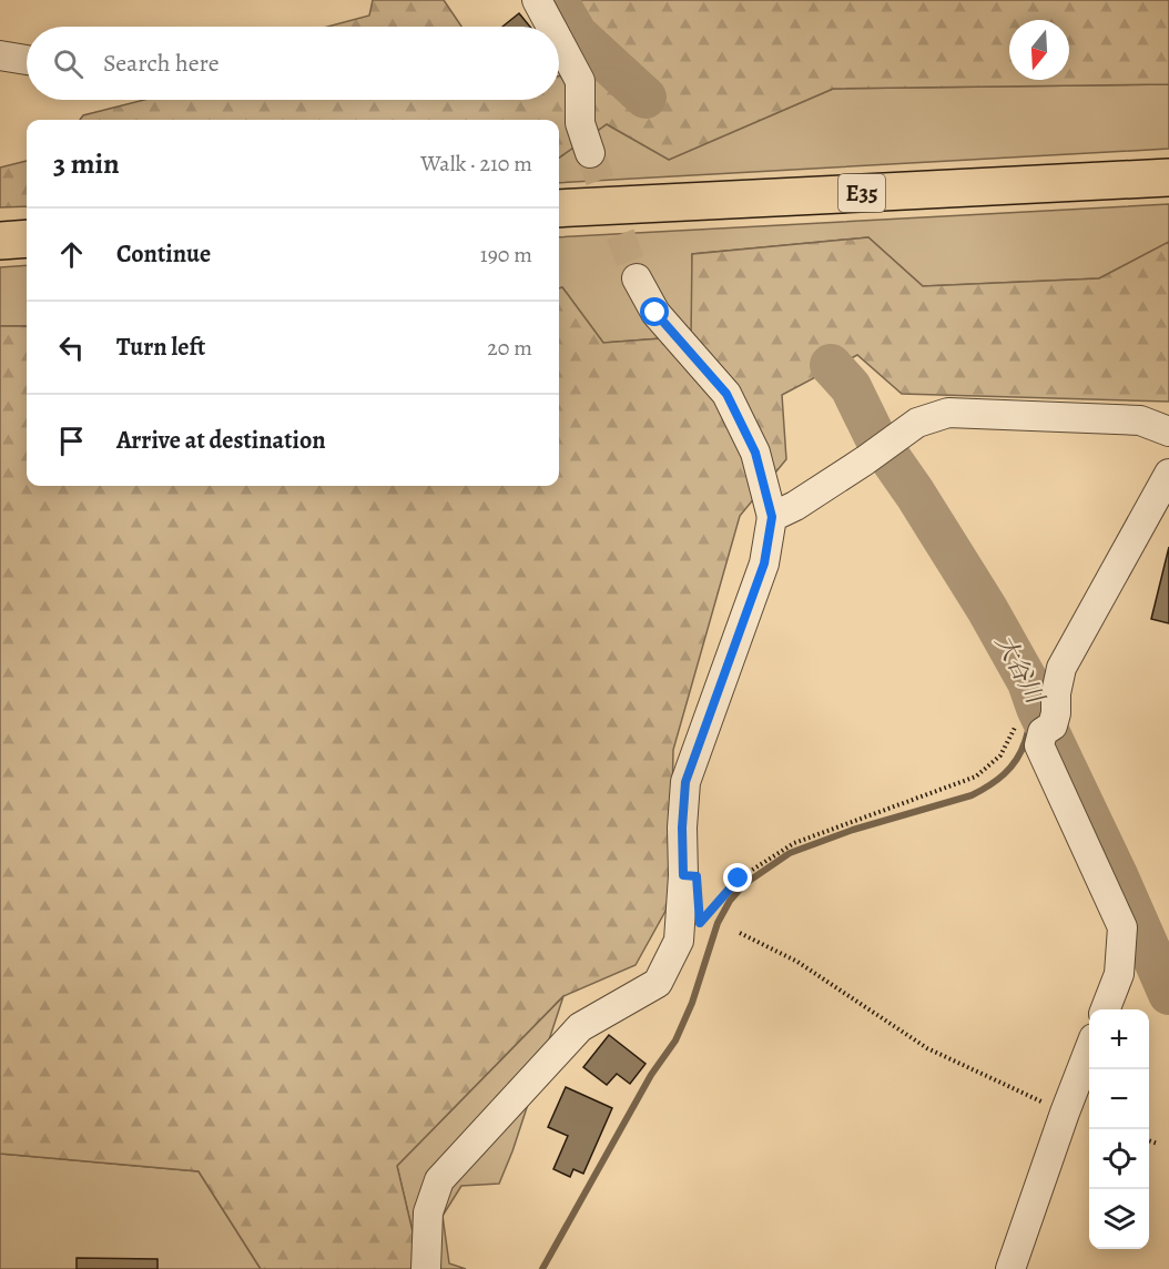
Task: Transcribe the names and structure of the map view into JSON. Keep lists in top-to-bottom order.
{
  "streets": {
    "highway": ["E35"]
  },
  "water": ["大谷川"],
  "north": "bottom",
  "page": {
    "search": "Search here",
    "heading": ["3 min", "Walk · 210 m"],
    "list": [
      ["Continue", "190 m"],
      ["Turn left", "20 m"],
      "Arrive at destination"
    ],
    "map_buttons": ["+", "−"]
  }
}
